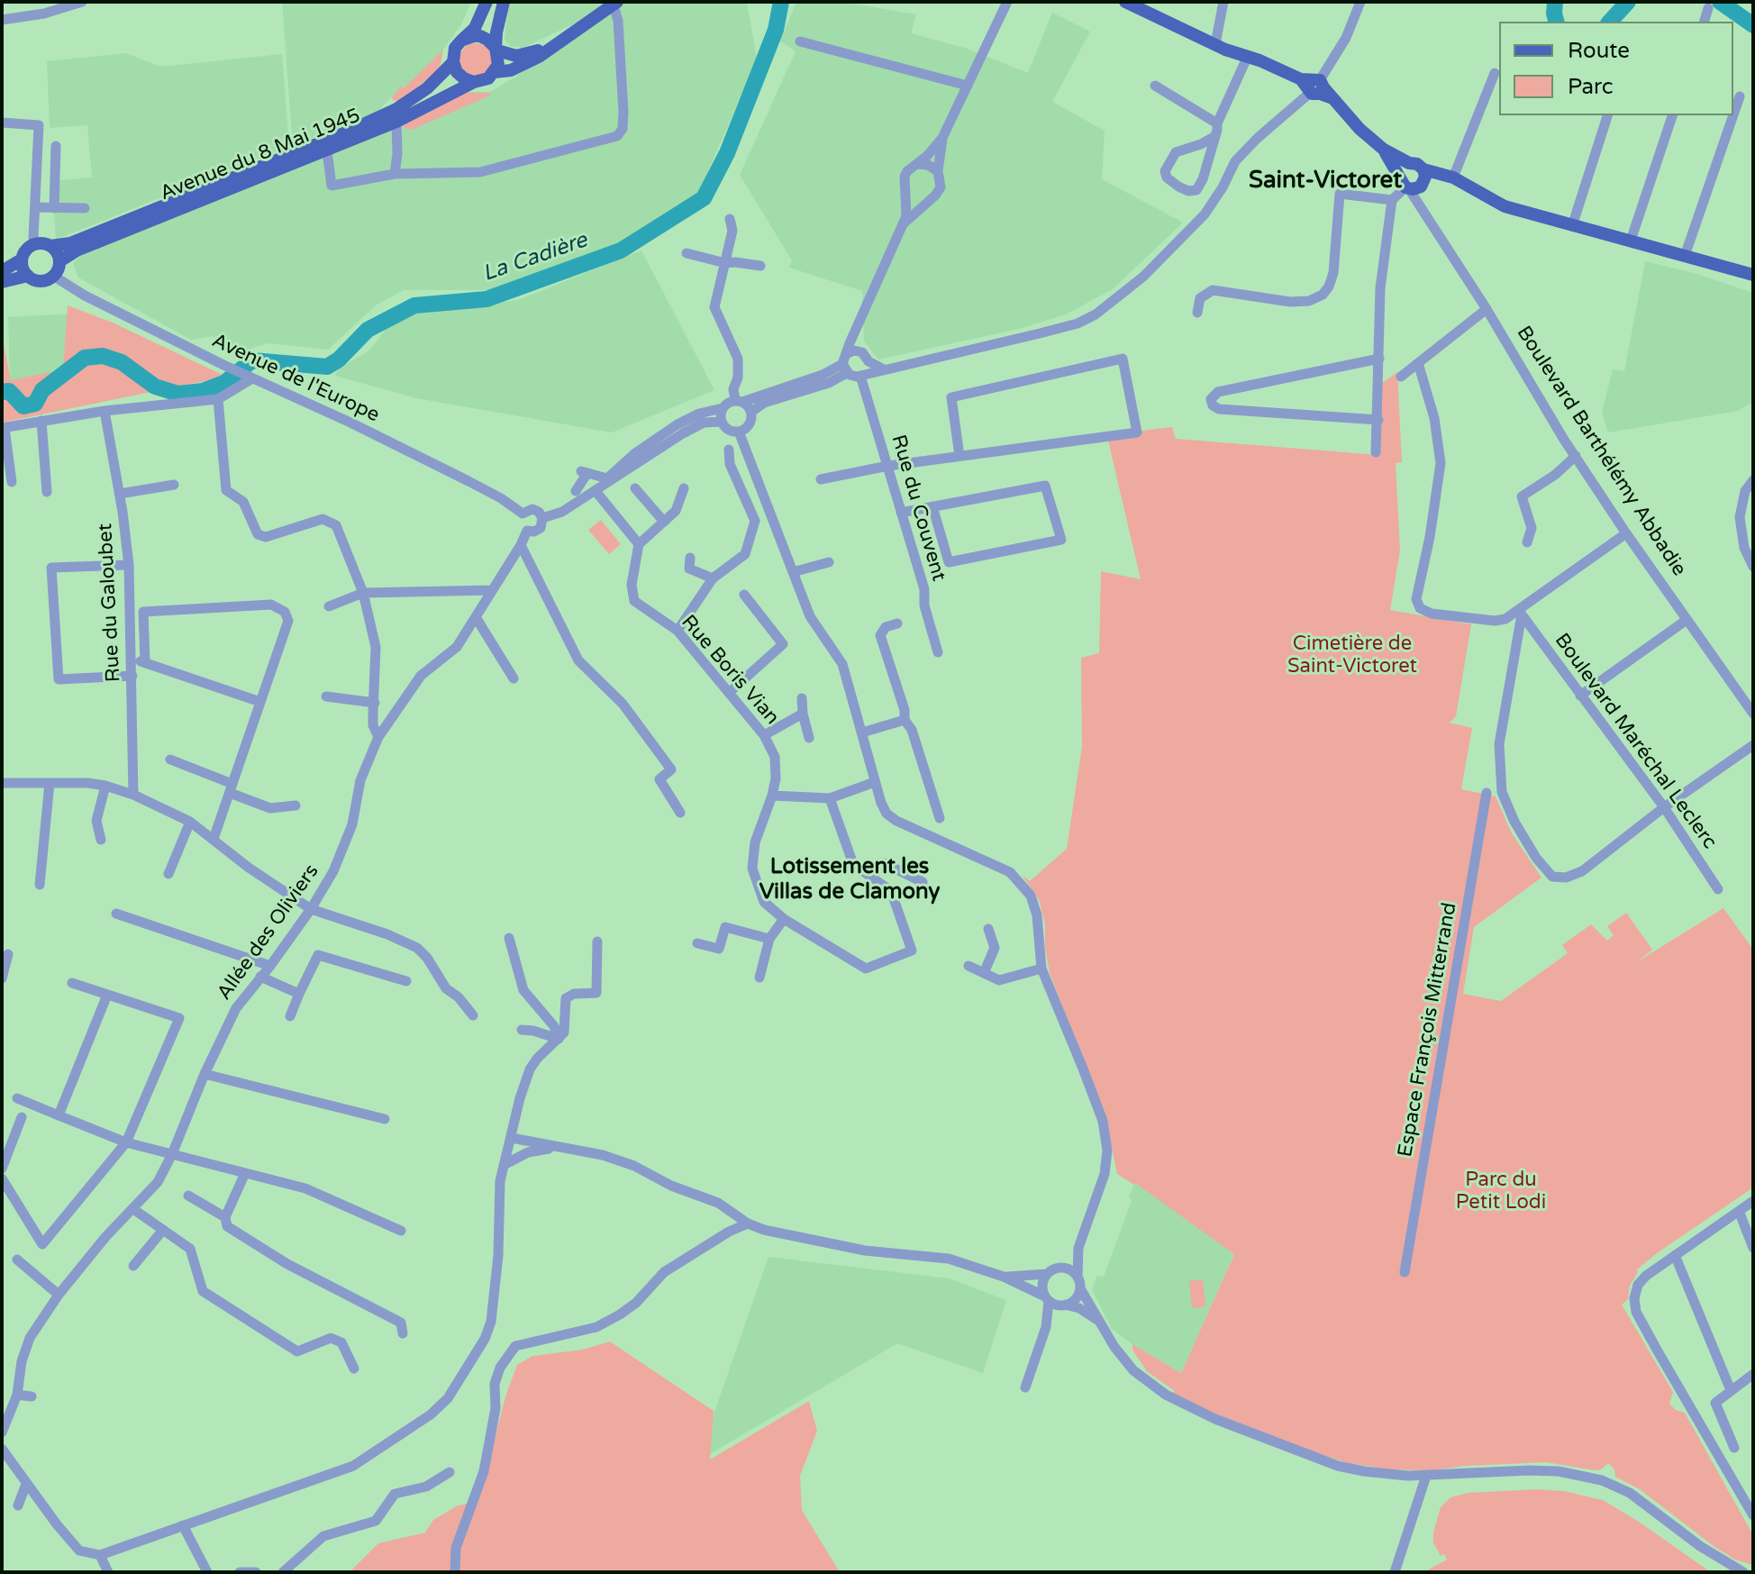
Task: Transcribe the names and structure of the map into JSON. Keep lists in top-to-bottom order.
{
  "streets": {
    "main road": ["Avenue du 8 Mai 1945"],
    "street": [
      "Avenue de l'Europe",
      "Boulevard Barthélémy Abbadie",
      "Rue du Couvent",
      "Rue du Galoubet",
      "Rue Boris Vian",
      "Boulevard Maréchal Leclerc",
      "Allée des Oliviers",
      "Espace François Mitterrand"
    ]
  },
  "crossings": [
    ["Avenue du 8 Mai 1945", "Avenue de l'Europe"],
    ["Avenue de l'Europe", "Allée des Oliviers"]
  ],
  "districts": ["Saint-Victoret", "Lotissement les Villas de Clamony"],
  "water": ["La Cadière"],
  "parks": ["Cimetière de Saint-Victoret", "Parc du Petit Lodi"],
  "legend": ["Route", "Parc"]
}
